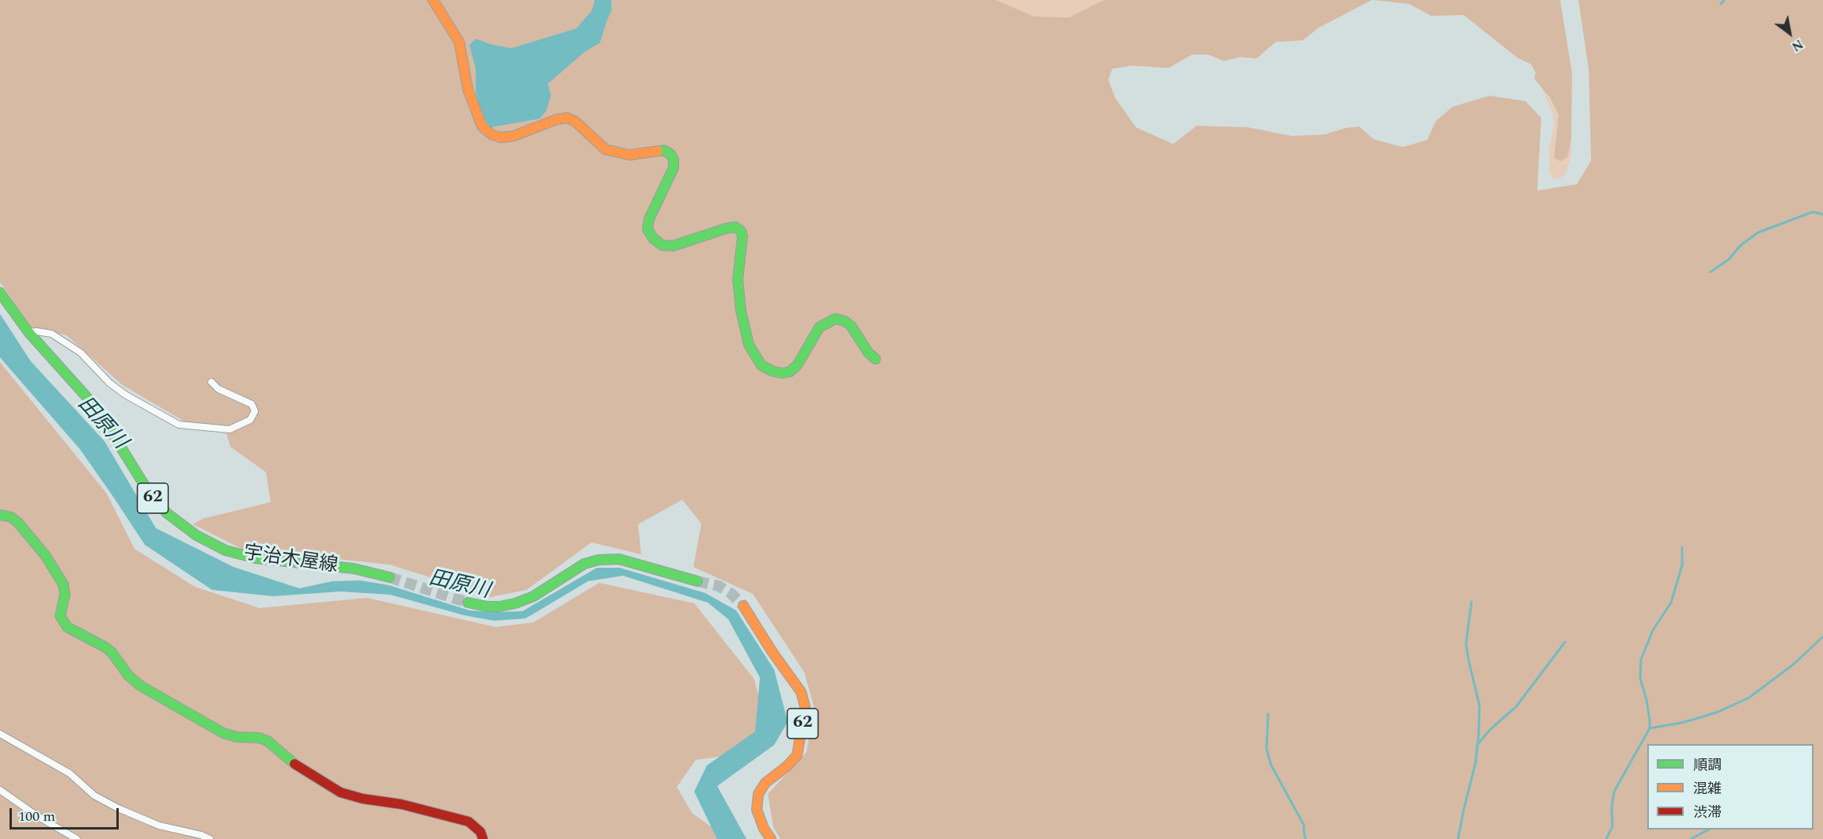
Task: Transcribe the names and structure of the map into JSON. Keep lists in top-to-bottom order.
{
  "streets": {
    "street": ["62", "宇治木屋線"]
  },
  "water": ["田原川"],
  "legend": ["順調", "混雑", "渋滞"],
  "scale_bar": "100 m",
  "north": "bottom right"
}
